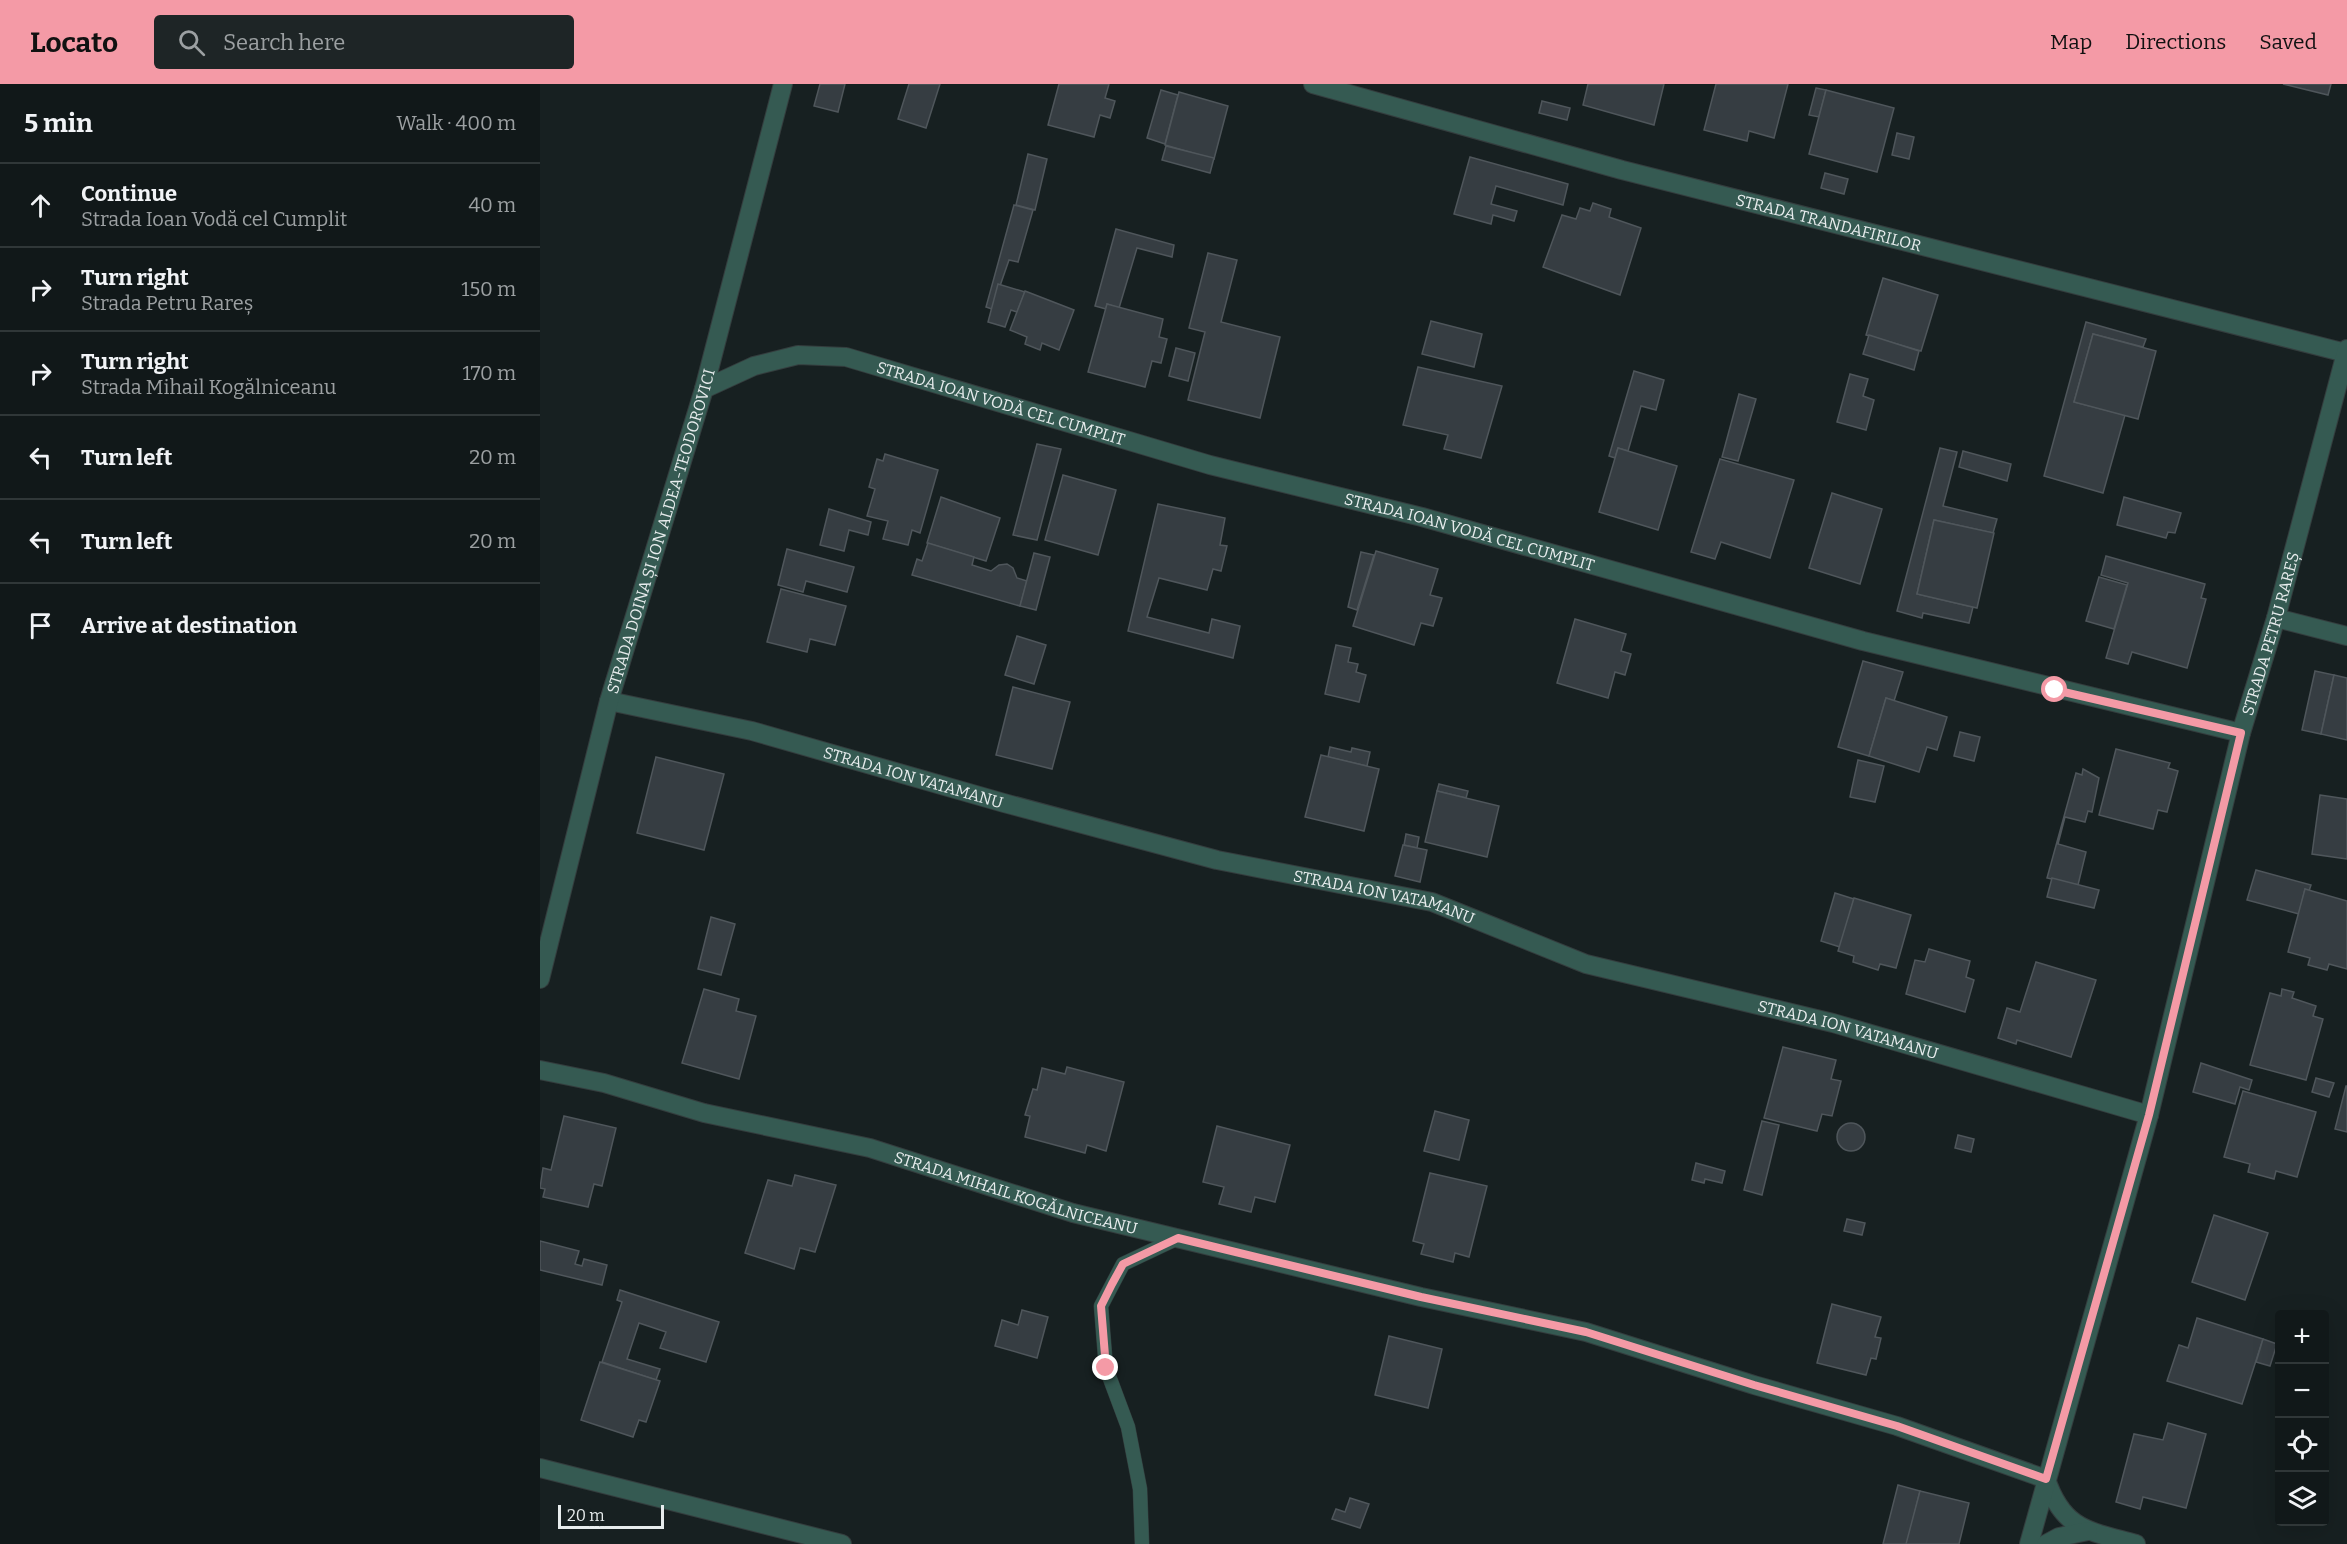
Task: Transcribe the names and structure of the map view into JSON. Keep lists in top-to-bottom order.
{
  "streets": {
    "street": [
      "STRADA TRANDAFIRILOR",
      "STRADA IOAN VODĂ CEL CUMPLIT",
      "STRADA DOINA ȘI ION ALDEA-TEODOROVICI",
      "STRADA PETRU RAREȘ",
      "STRADA ION VATAMANU",
      "STRADA MIHAIL KOGĂLNICEANU"
    ]
  },
  "crossings": [
    ["STRADA TRANDAFIRILOR", "STRADA PETRU RAREȘ"],
    ["STRADA IOAN VODĂ CEL CUMPLIT", "STRADA DOINA ȘI ION ALDEA-TEODOROVICI"],
    ["STRADA IOAN VODĂ CEL CUMPLIT", "STRADA PETRU RAREȘ"],
    ["STRADA DOINA ȘI ION ALDEA-TEODOROVICI", "STRADA ION VATAMANU"],
    ["STRADA PETRU RAREȘ", "STRADA ION VATAMANU"],
    ["STRADA PETRU RAREȘ", "STRADA MIHAIL KOGĂLNICEANU"]
  ],
  "scale_bar": "20 m",
  "page": {
    "header": "Locato",
    "search": "Search here",
    "nav": ["Map", "Directions", "Saved"],
    "heading": ["5 min", "Walk · 400 m"],
    "list": [
      ["Continue", "Strada Ioan Vodă cel Cumplit", "40 m"],
      ["Turn right", "Strada Petru Rareș", "150 m"],
      ["Turn right", "Strada Mihail Kogălniceanu", "170 m"],
      ["Turn left", "20 m"],
      ["Turn left", "20 m"],
      "Arrive at destination"
    ],
    "map_buttons": ["+", "−"],
    "scale": "20 m"
  }
}
